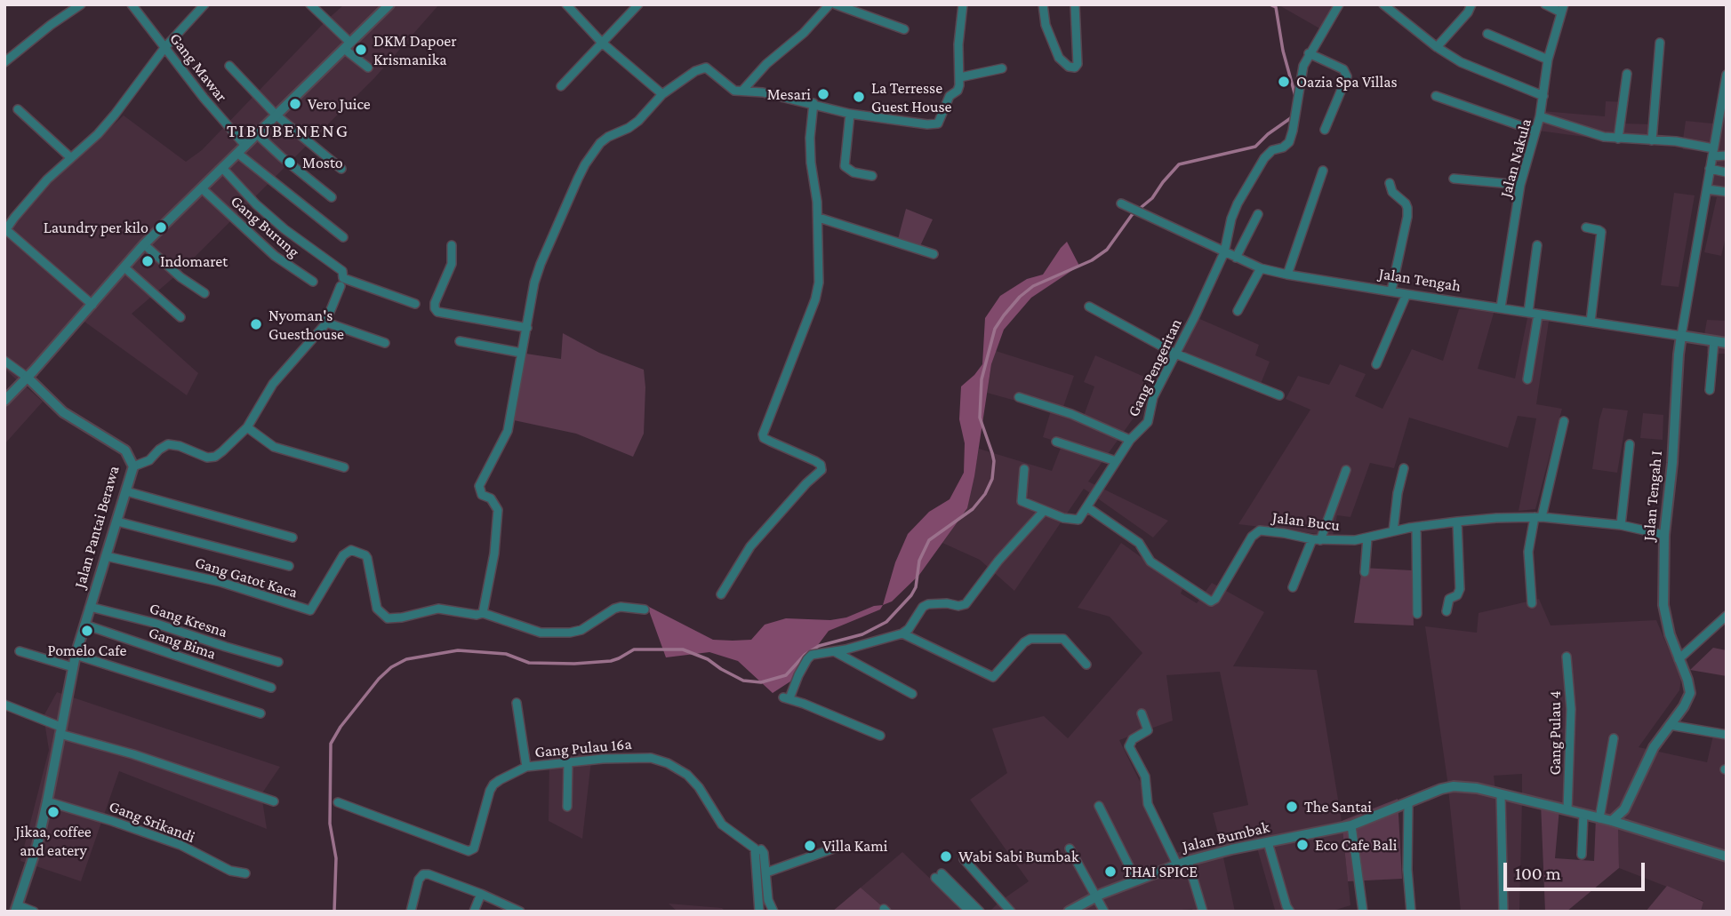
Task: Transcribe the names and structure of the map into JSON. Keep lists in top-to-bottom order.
{
  "streets": {
    "street": [
      "Gang Mawar",
      "Jalan Nakula",
      "Gang Burung",
      "Jalan Tengah",
      "Gang Pengeritan",
      "Jalan Tengah I",
      "Jalan Bucu",
      "Jalan Pantai Berawa",
      "Gang Gatot Kaca",
      "Gang Kresna",
      "Gang Bima",
      "Gang Pulau 4",
      "Gang Pulau 16a",
      "Gang Srikandi",
      "Jalan Bumbak"
    ]
  },
  "crossings": [
    ["Jalan Nakula", "Jalan Tengah"],
    ["Jalan Nakula", "Jalan Tengah I"],
    ["Jalan Tengah", "Gang Pengeritan"],
    ["Jalan Tengah", "Jalan Tengah I"],
    ["Gang Pengeritan", "Jalan Bucu"],
    ["Jalan Tengah I", "Jalan Bucu"],
    ["Jalan Tengah I", "Jalan Bumbak"],
    ["Jalan Pantai Berawa", "Gang Gatot Kaca"],
    ["Jalan Pantai Berawa", "Gang Kresna"],
    ["Jalan Pantai Berawa", "Gang Bima"],
    ["Jalan Pantai Berawa", "Gang Srikandi"],
    ["Gang Pulau 4", "Jalan Bumbak"]
  ],
  "districts": ["TIBUBENENG"],
  "places": [
    "DKM Dapoer Krismanika",
    "Oazia Spa Villas",
    "Mesari",
    "La Terresse Guest House",
    "Vero Juice",
    "Mosto",
    "Laundry per kilo",
    "Indomaret",
    "Nyoman's Guesthouse",
    "Pomelo Cafe",
    "The Santai",
    "Jikaa, coffee and eatery",
    "Eco Cafe Bali",
    "Villa Kami",
    "Wabi Sabi Bumbak",
    "THAI SPICE"
  ],
  "scale_bar": "100 m"
}
